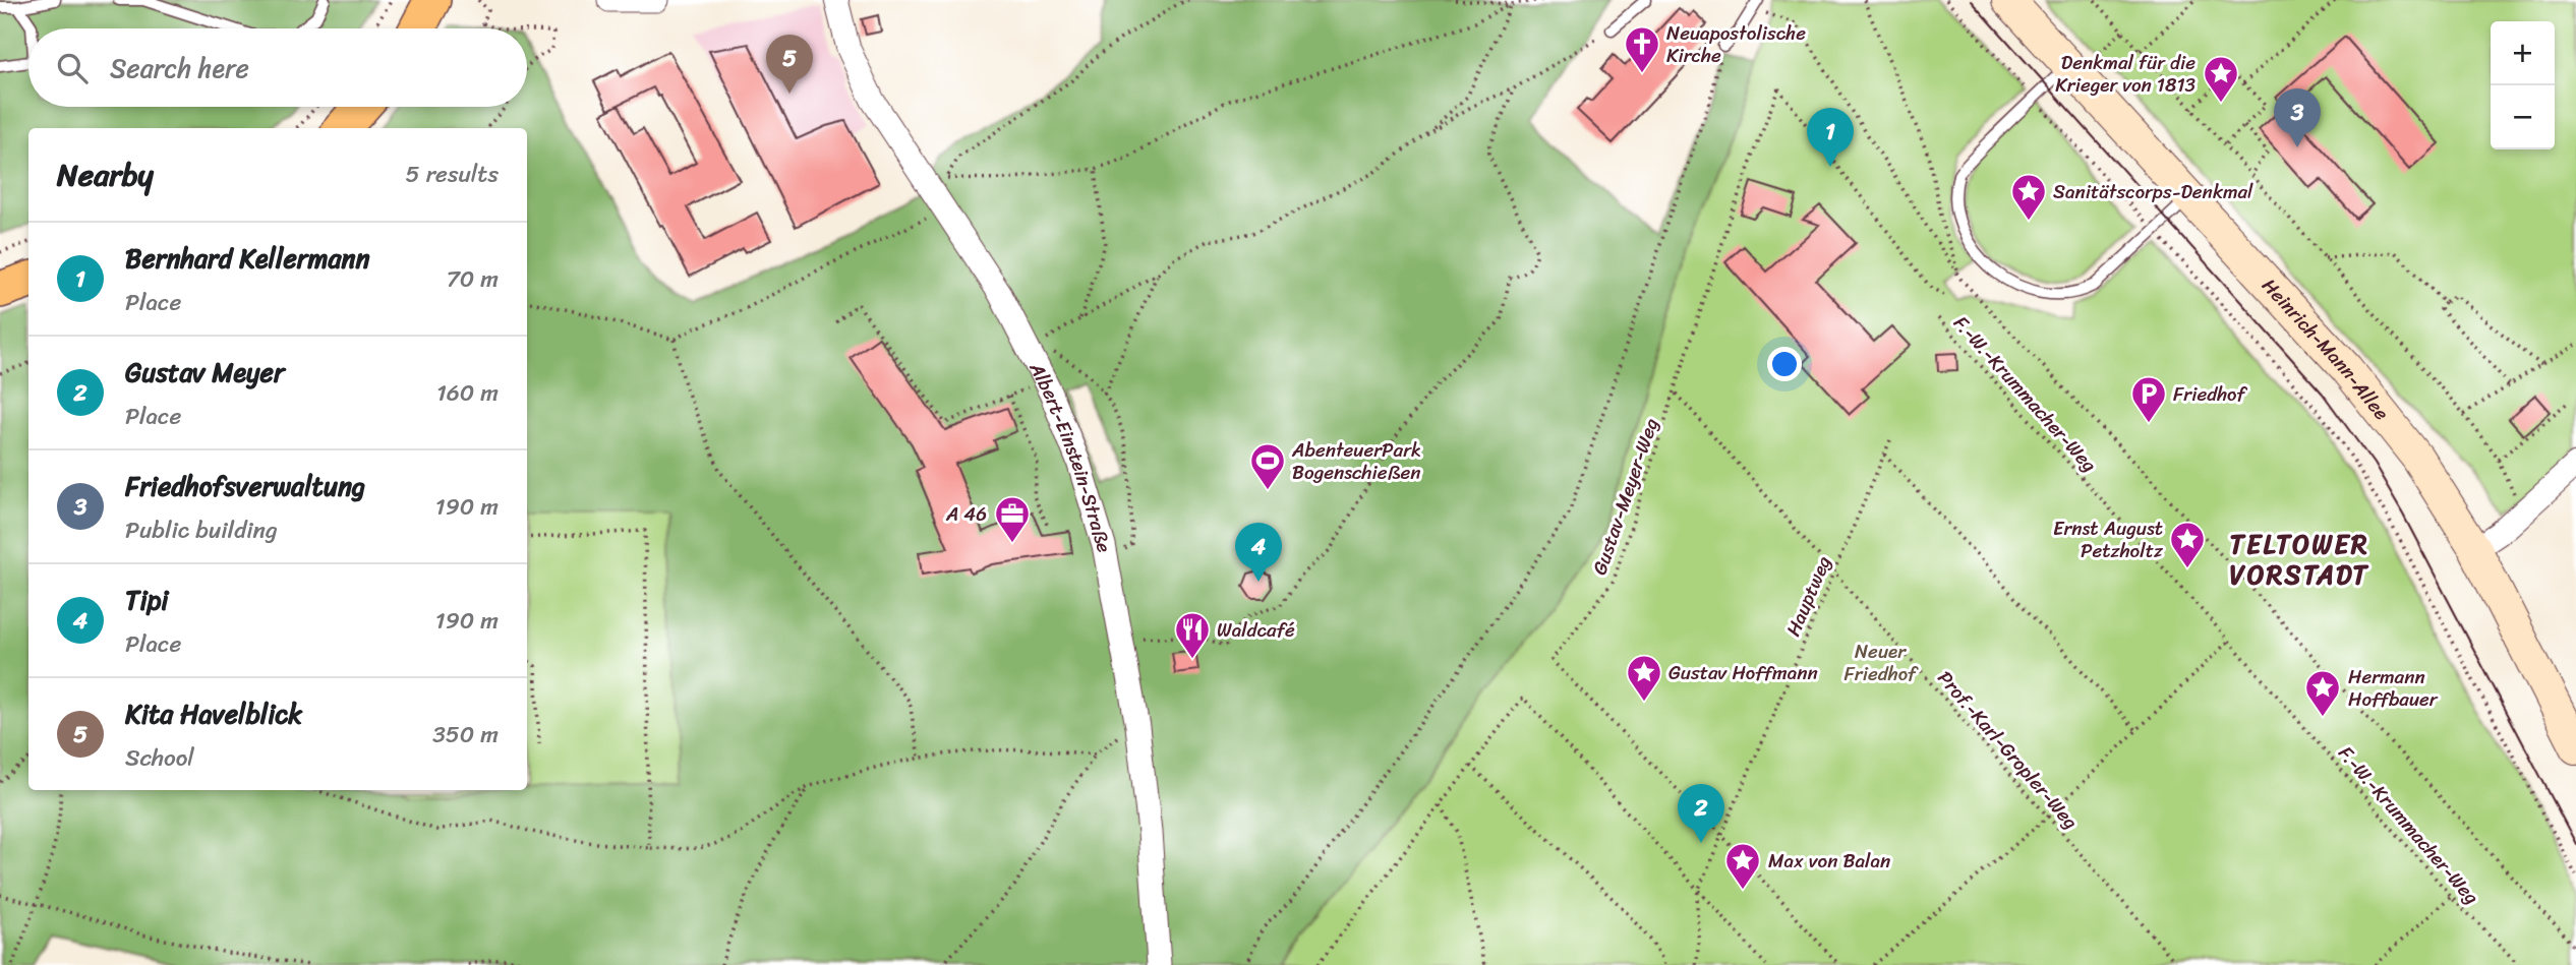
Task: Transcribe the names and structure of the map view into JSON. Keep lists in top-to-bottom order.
{
  "streets": {
    "main road": ["Heinrich-Mann-Allee"],
    "street": ["Albert-Einstein-Straße"],
    "path": [
      "F.-W.-Krummacher-Weg",
      "Gustav-Meyer-Weg",
      "Hauptweg",
      "Prof.-Karl-Gropler-Weg"
    ]
  },
  "crossings": [
    ["Gustav-Meyer-Weg", "Hauptweg"],
    ["Gustav-Meyer-Weg", "Prof.-Karl-Gropler-Weg"],
    ["Hauptweg", "Prof.-Karl-Gropler-Weg"]
  ],
  "districts": ["TELTOWER VORSTADT"],
  "parks": ["Neuer Friedhof"],
  "places": {
    "church": ["Neuapostolische Kirche"],
    "place": [
      "Denkmal für die Krieger von 1813",
      "Sanitätscorps-Denkmal",
      "Ernst August Petzholtz",
      "Gustav Hoffmann",
      "Hermann Hoffbauer",
      "Max von Balan"
    ],
    "parking": ["Friedhof"],
    "sports": ["AbenteuerPark Bogenschießen"],
    "office": ["A 46"],
    "restaurant": ["Waldcafé"]
  },
  "page": {
    "map_buttons": ["+", "−"],
    "search": "Search here",
    "pins": [
      "5",
      "3",
      "1",
      "4",
      "2"
    ],
    "heading": ["Nearby", "5 results"],
    "list": [
      {
        "mark": "1",
        "name": "Bernhard Kellermann",
        "note": "Place",
        "value": "70 m"
      },
      {
        "mark": "2",
        "name": "Gustav Meyer",
        "note": "Place",
        "value": "160 m"
      },
      {
        "mark": "3",
        "name": "Friedhofsverwaltung",
        "note": "Public building",
        "value": "190 m"
      },
      {
        "mark": "4",
        "name": "Tipi",
        "note": "Place",
        "value": "190 m"
      },
      {
        "mark": "5",
        "name": "Kita Havelblick",
        "note": "School",
        "value": "350 m"
      }
    ]
  }
}
